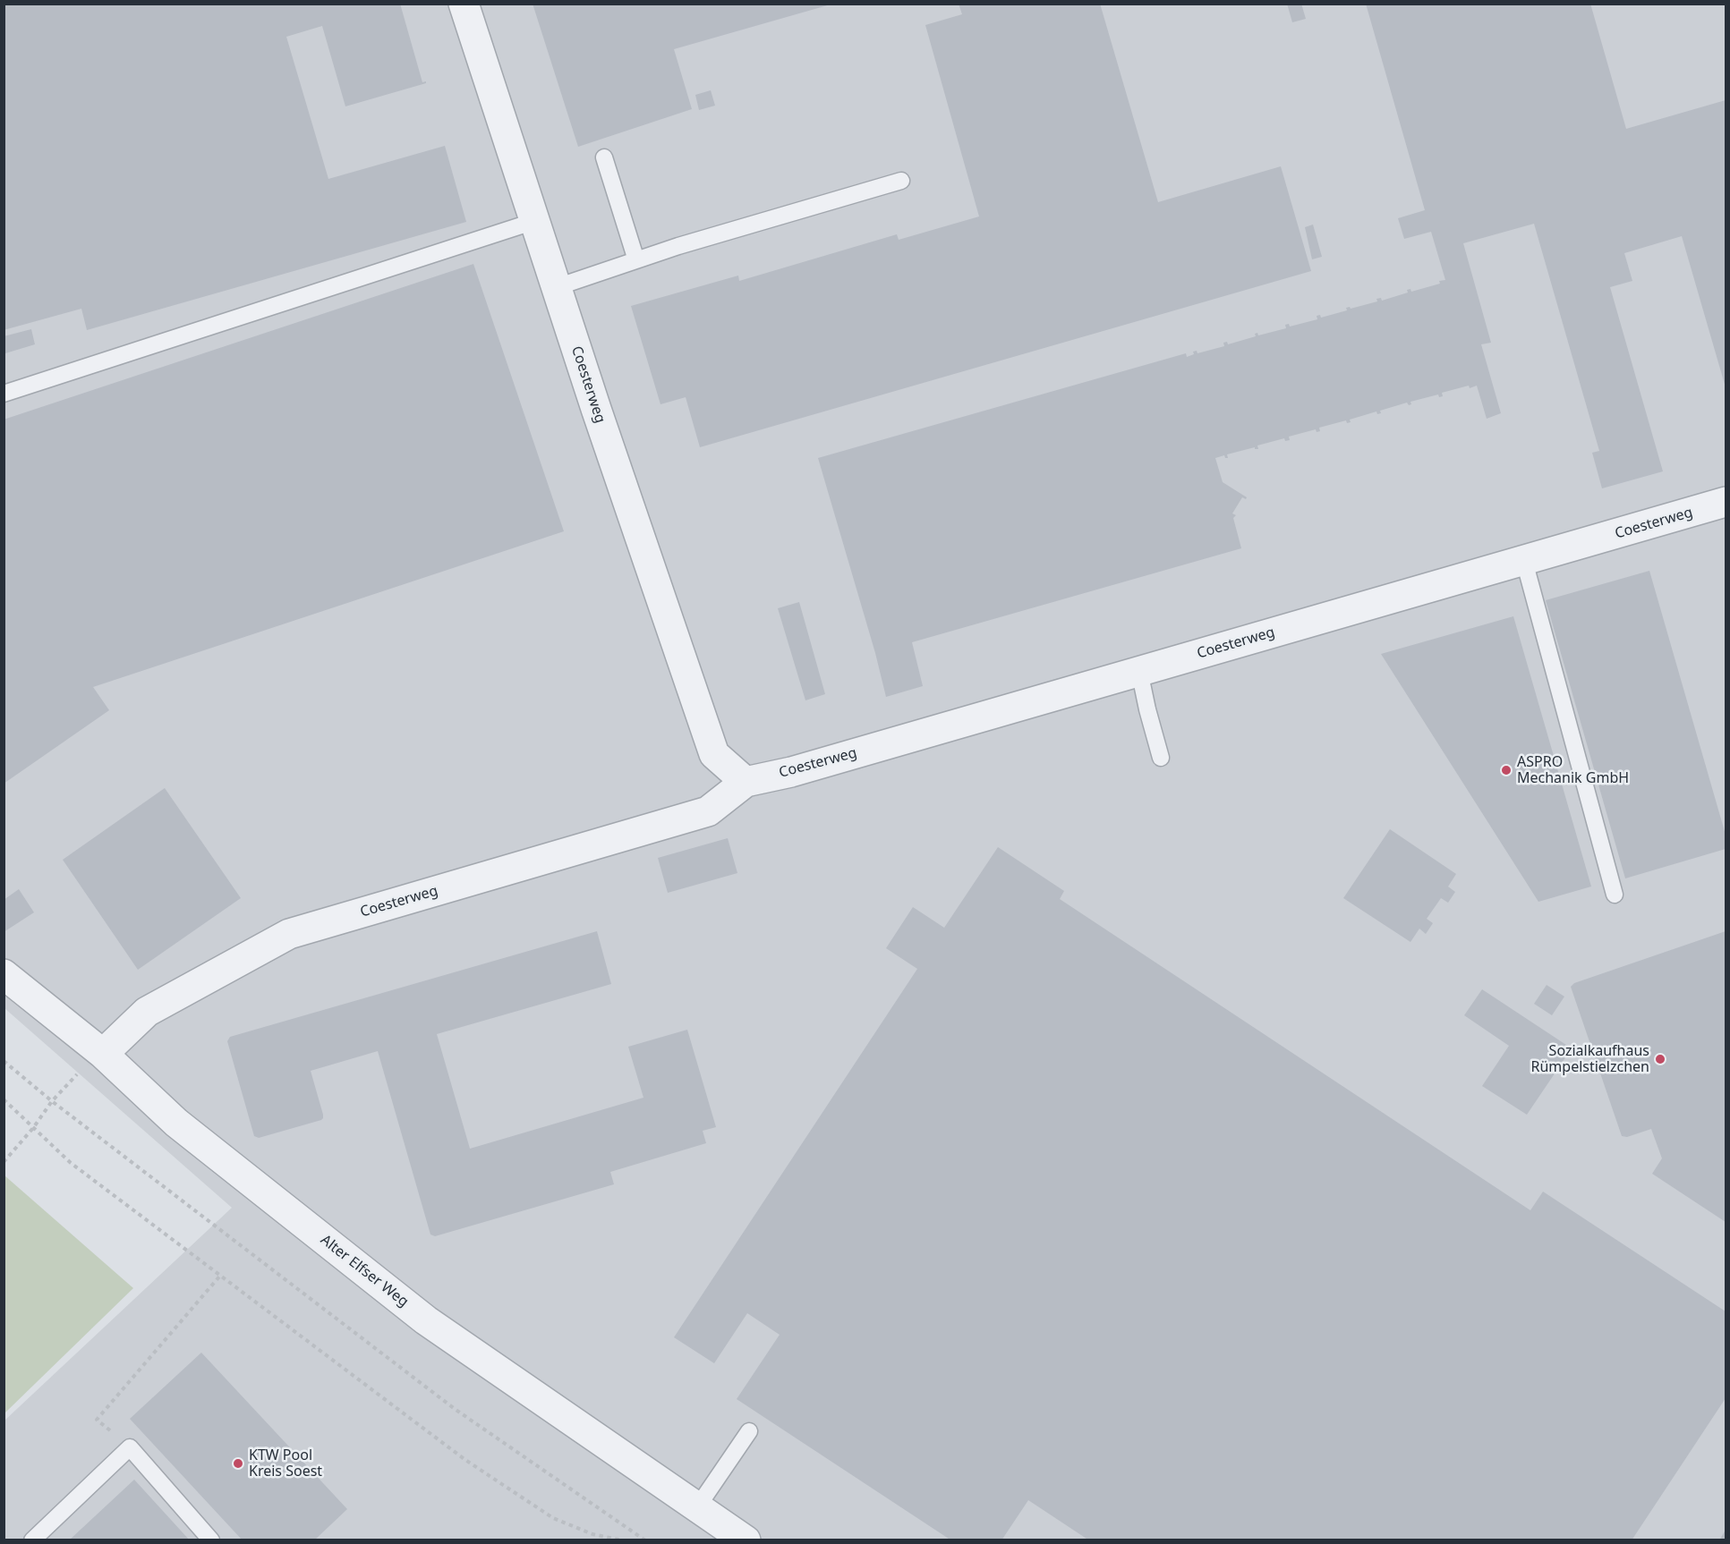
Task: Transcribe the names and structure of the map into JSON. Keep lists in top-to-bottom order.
{
  "streets": {
    "street": ["Coesterweg", "Alter Elfser Weg"]
  },
  "crossings": [
    ["Coesterweg", "Alter Elfser Weg"]
  ],
  "places": ["ASPRO Mechanik GmbH", "Sozialkaufhaus Rümpelstielzchen", "KTW Pool Kreis Soest"]
}
